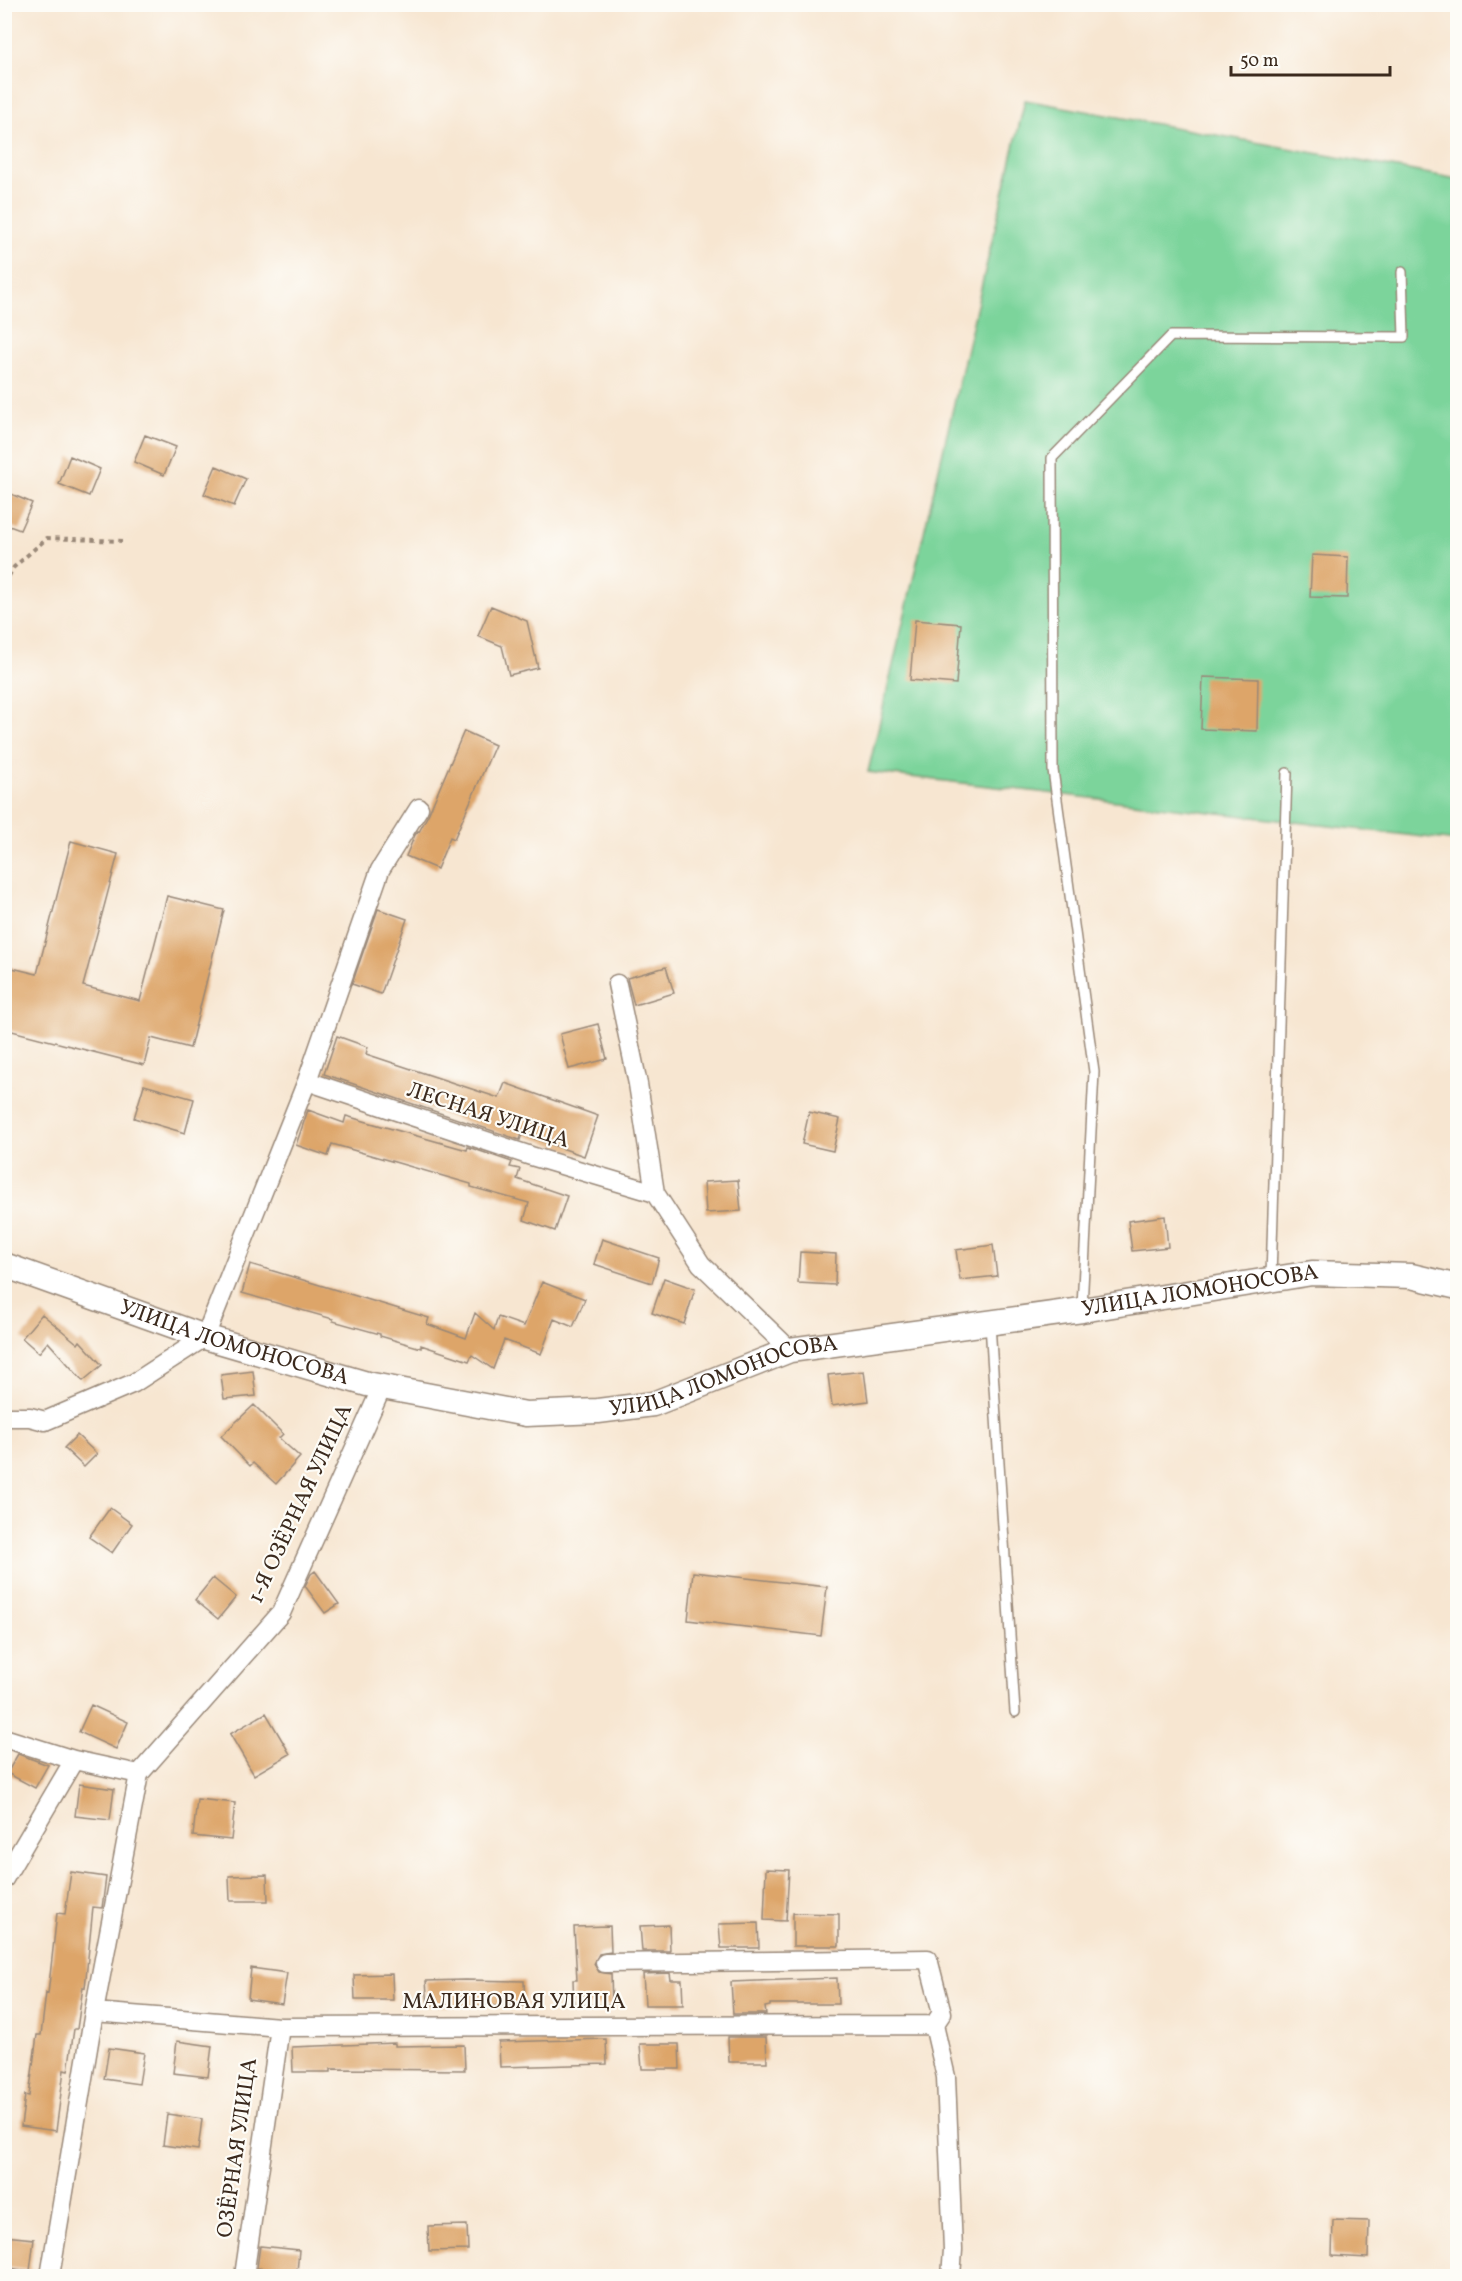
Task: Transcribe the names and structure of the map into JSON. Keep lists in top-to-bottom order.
{
  "streets": {
    "street": [
      "ЛЕСНАЯ УЛИЦА",
      "УЛИЦА ЛОМОНОСОВА",
      "1-Я ОЗЁРНАЯ УЛИЦА",
      "МАЛИНОВАЯ УЛИЦА",
      "ОЗЁРНАЯ УЛИЦА"
    ]
  },
  "crossings": [
    ["УЛИЦА ЛОМОНОСОВА", "1-Я ОЗЁРНАЯ УЛИЦА"],
    ["МАЛИНОВАЯ УЛИЦА", "ОЗЁРНАЯ УЛИЦА"]
  ],
  "scale_bar": "50 m"
}
